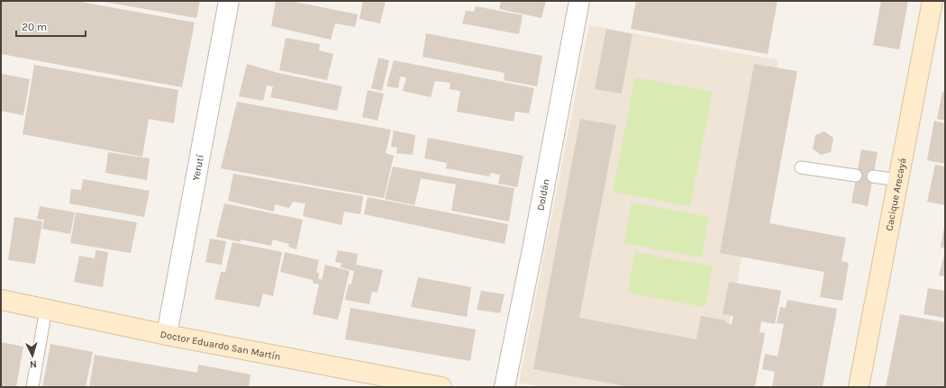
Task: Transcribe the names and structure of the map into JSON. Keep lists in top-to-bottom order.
{
  "streets": {
    "street": [
      "Yerutí",
      "Cacique Arecayá",
      "Doldán",
      "Doctor Eduardo San Martín"
    ]
  },
  "crossings": [
    ["Yerutí", "Doctor Eduardo San Martín"]
  ],
  "scale_bar": "20 m",
  "north": "bottom"
}
